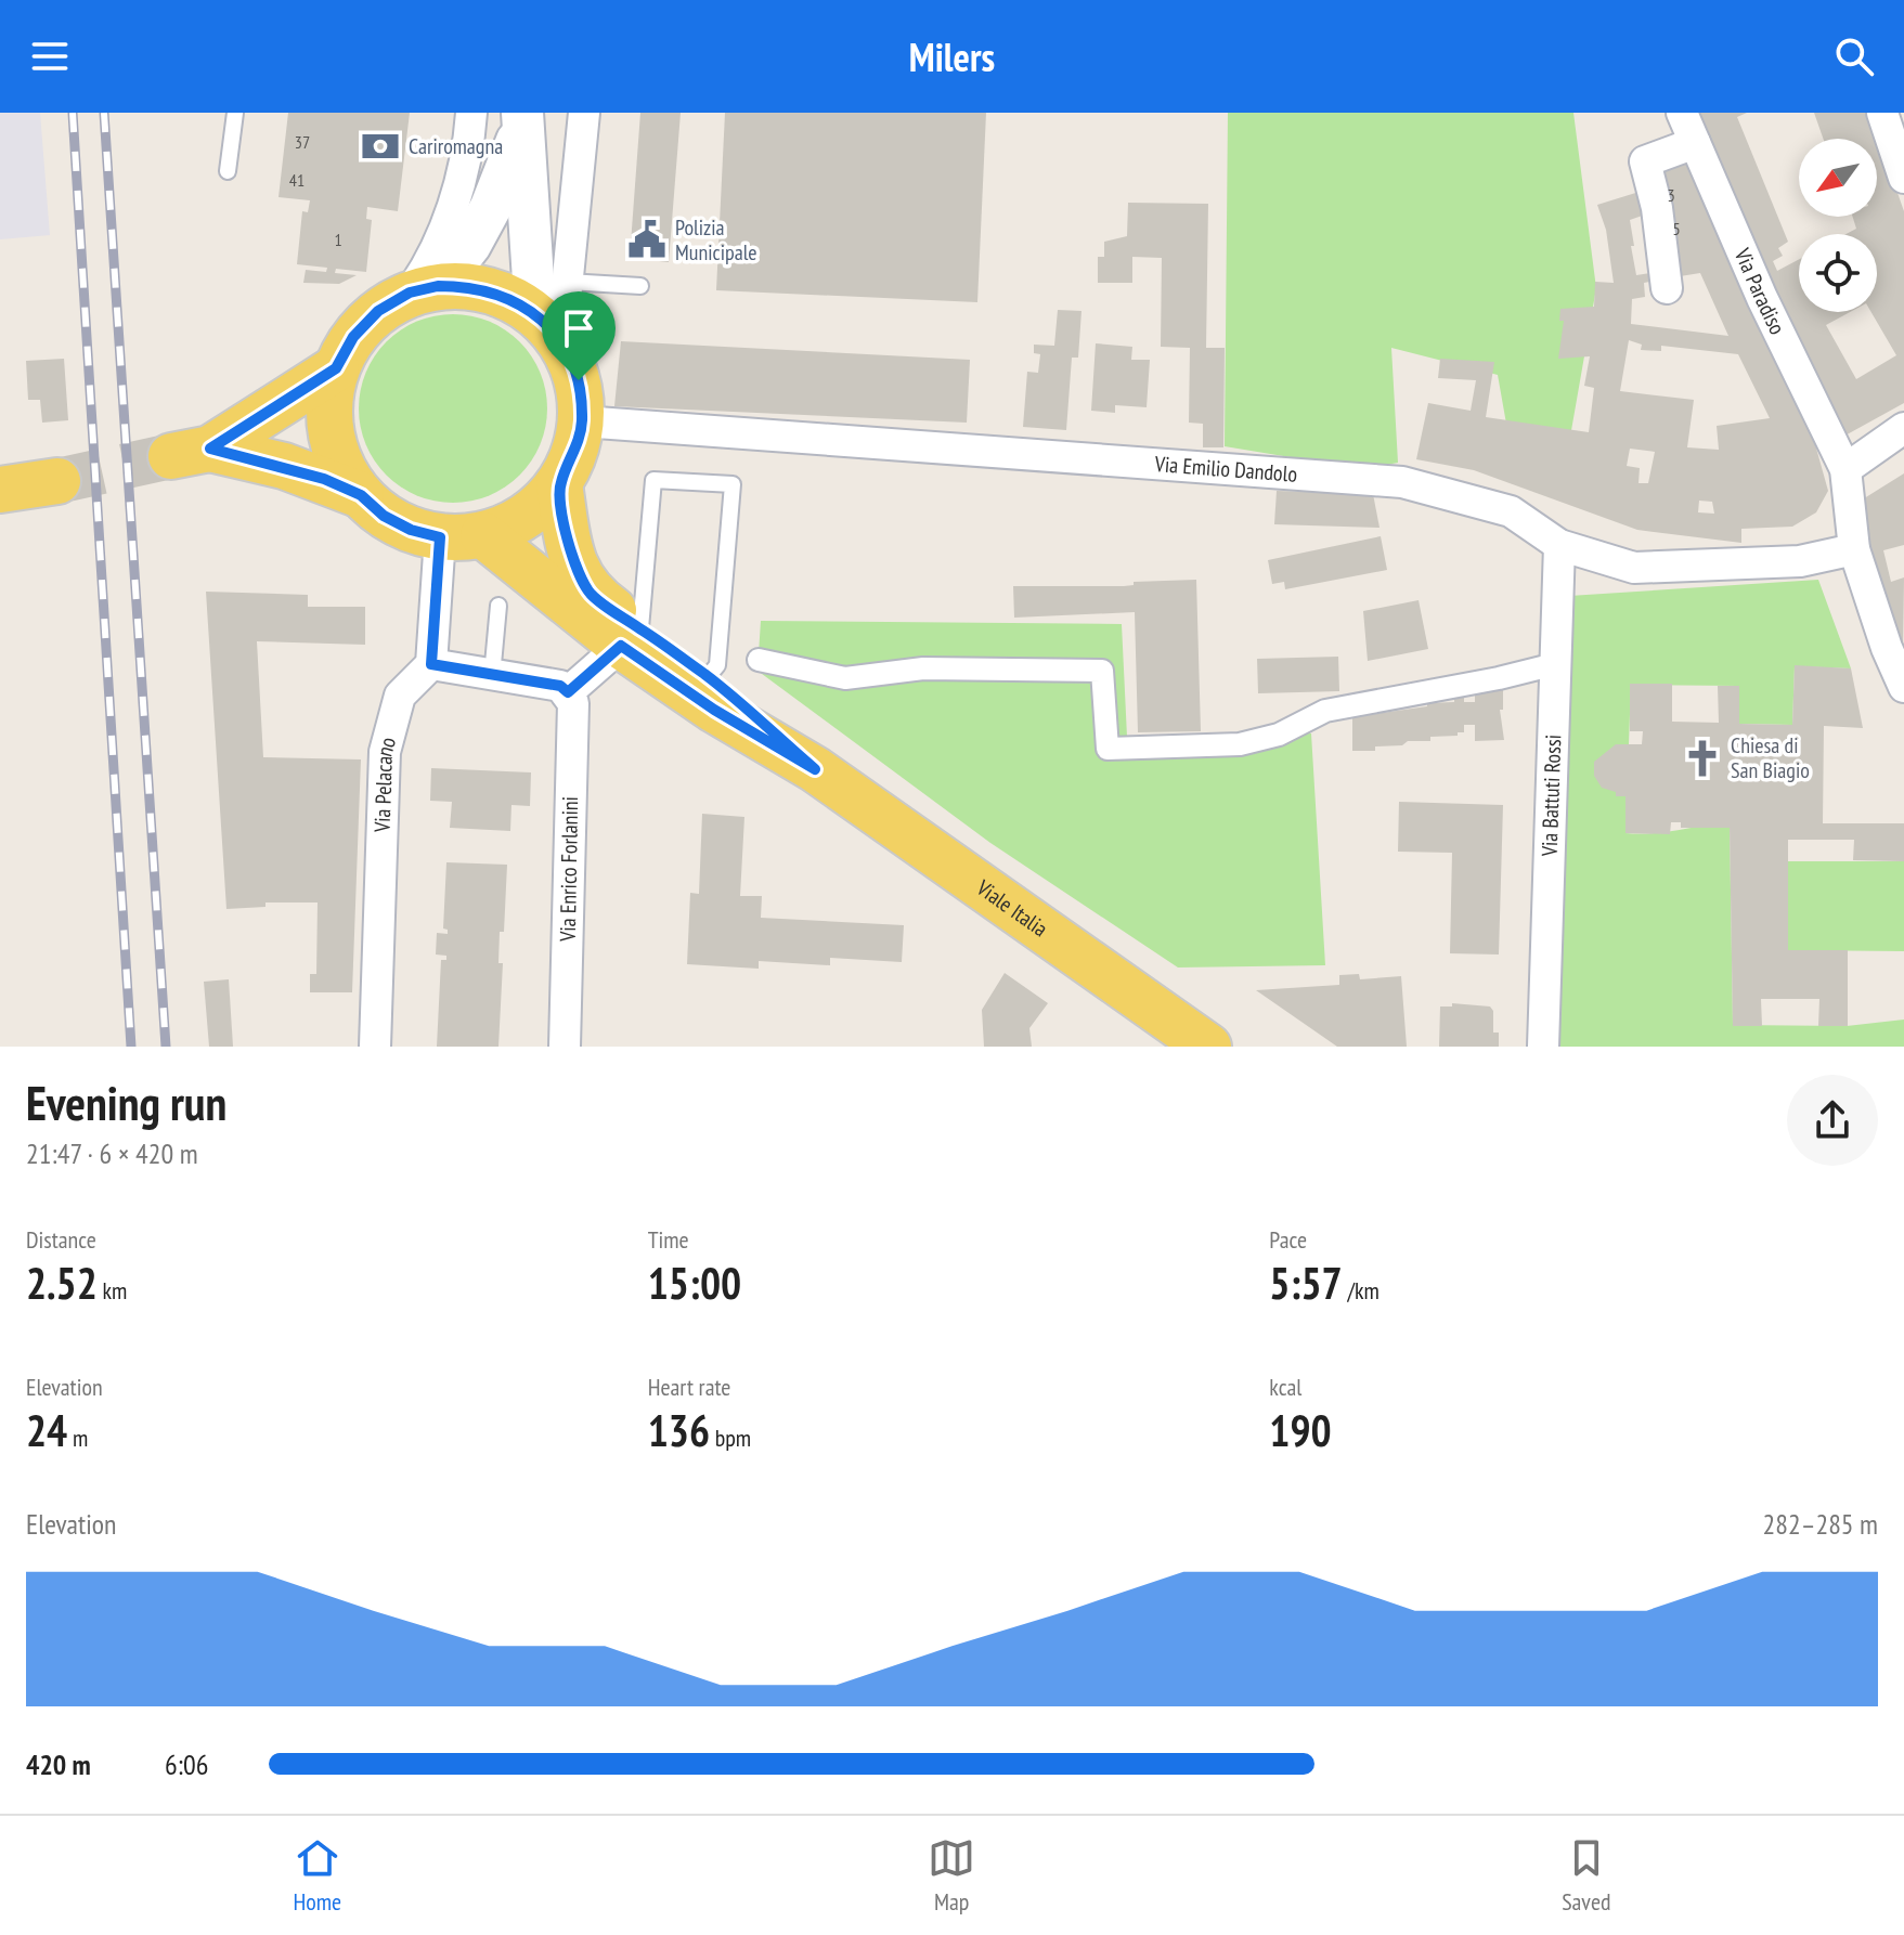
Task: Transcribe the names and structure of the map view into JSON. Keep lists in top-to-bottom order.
{
  "streets": {
    "main road": ["Viale Italia"],
    "street": [
      "Via Paradiso",
      "Via Emilio Dandolo",
      "Via Pelacano",
      "Via Battuti Rossi",
      "Via Enrico Forlanini"
    ]
  },
  "crossings": [
    ["Via Paradiso", "Via Emilio Dandolo"],
    ["Via Emilio Dandolo", "Via Battuti Rossi"],
    ["Via Emilio Dandolo", "Viale Italia"]
  ],
  "places": {
    "bank": ["Cariromagna"],
    "public building": ["Polizia Municipale"],
    "church": ["Chiesa di San Biagio"]
  },
  "house_numbers": [
    "37",
    "41",
    "3",
    "5",
    "1"
  ],
  "north": "bottom left",
  "page": {
    "header": "Milers",
    "heading": ["Evening run", "21:47 · 6 × 420 m"],
    "stats": [
      ["Distance", "2.52 km"],
      ["Time", "15:00"],
      ["Pace", "5:57 /km"],
      ["Elevation", "24 m"],
      ["Heart rate", "136 bpm"],
      ["kcal", "190"]
    ],
    "chart": ["Elevation", "282–285 m"],
    "list": [
      {
        "name": "420 m",
        "note": "6:06"
      }
    ],
    "tabs": ["Home", "Map", "Saved"]
  }
}
